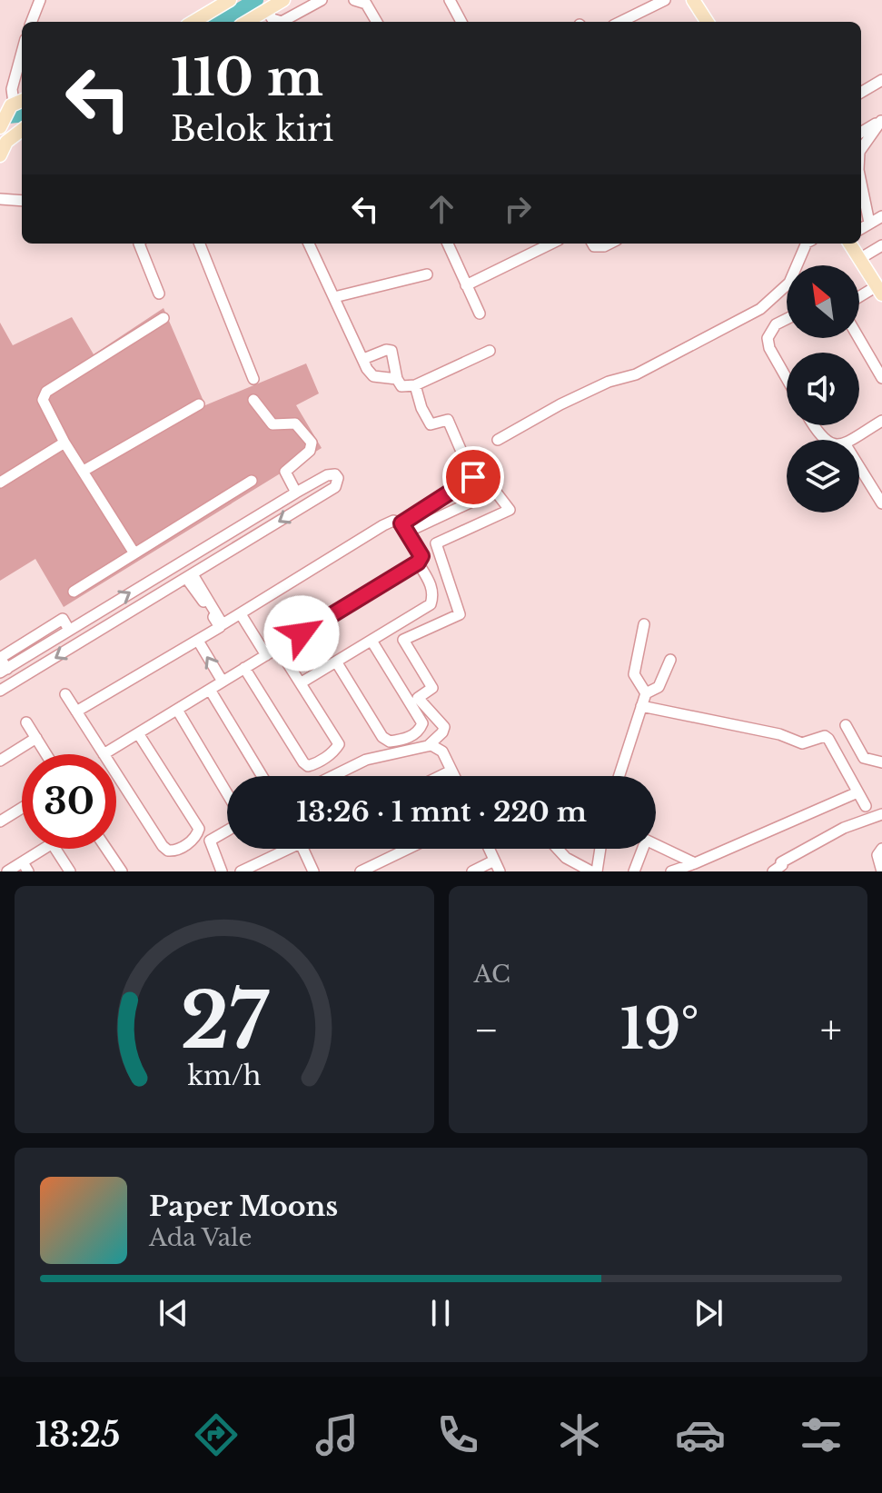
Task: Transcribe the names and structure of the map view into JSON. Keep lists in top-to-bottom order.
{
  "north": "top left",
  "page": {
    "turn": ["110 m", "Belok kiri"],
    "limit": "30",
    "trip": "13:26 · 1 mnt · 220 m",
    "tile": "AC",
    "heat": ["−", "19°", "+"],
    "song": ["Paper Moons", "Ada Vale"],
    "tabs": "13:25",
    "gauge": ["27", "km/h"]
  }
}
